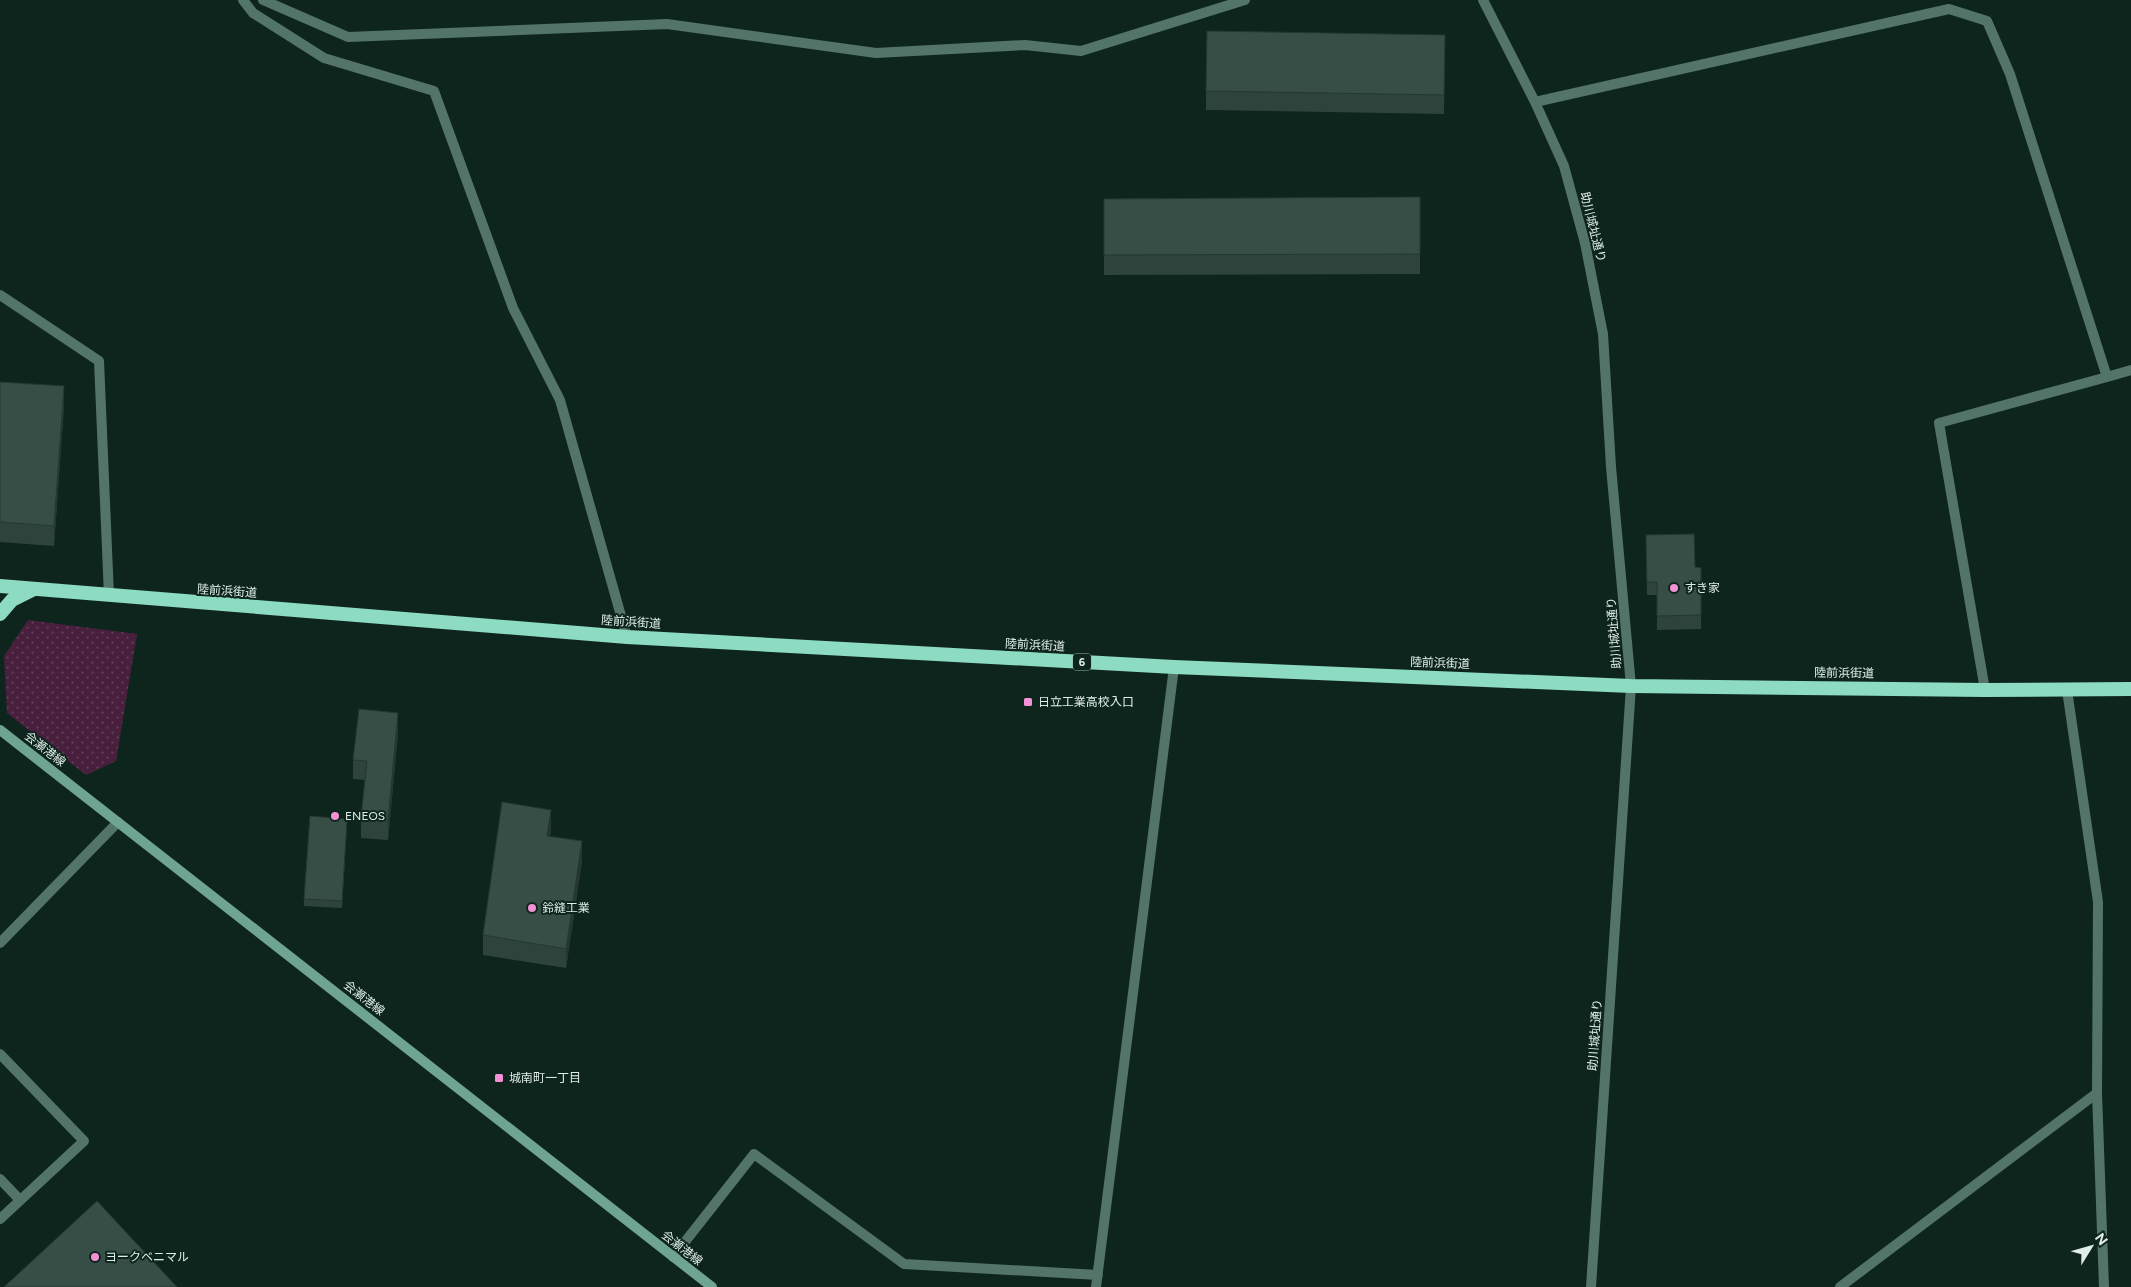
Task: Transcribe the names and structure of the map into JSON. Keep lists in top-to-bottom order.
{
  "streets": {
    "highway": ["陸前浜街道", "6"],
    "main road": ["会瀬港線"],
    "street": ["助川城址通り"]
  },
  "crossings": [
    ["助川城址通り", "陸前浜街道"]
  ],
  "places": {
    "other": [
      "すき家",
      "ENEOS",
      "鈴縫工業",
      "ヨークベニマル"
    ],
    "transit": ["日立工業高校入口", "城南町一丁目"]
  },
  "north": "top right"
}
